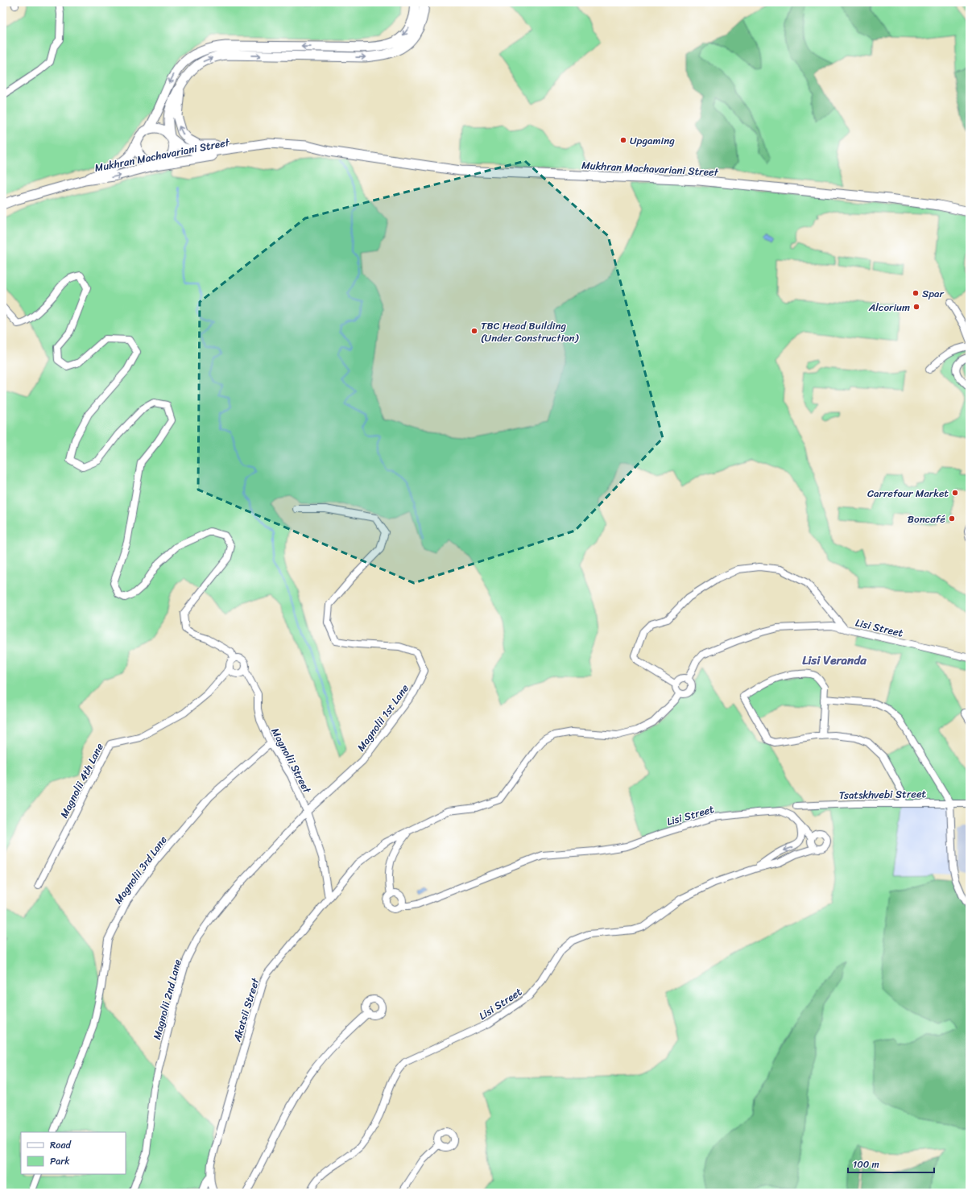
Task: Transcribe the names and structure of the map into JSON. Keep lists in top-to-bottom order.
{
  "streets": {
    "main road": ["Mukhran Machavariani Street"],
    "street": [
      "Lisi Street",
      "Magnolii 1st Lane",
      "Magnolii Street",
      "Magnolii 4th Lane",
      "Tsatskhvebi Street",
      "Magnolii 3rd Lane",
      "Magnolii 2nd Lane",
      "Akatsii Street"
    ]
  },
  "crossings": [
    ["Magnolii 1st Lane", "Magnolii Street"],
    ["Magnolii 1st Lane", "Magnolii 2nd Lane"],
    ["Magnolii Street", "Magnolii 4th Lane"],
    ["Magnolii Street", "Magnolii 3rd Lane"],
    ["Magnolii Street", "Magnolii 2nd Lane"],
    ["Magnolii Street", "Akatsii Street"]
  ],
  "districts": ["Lisi Veranda"],
  "places": [
    "Upgaming",
    "Spar",
    "Alcorium",
    "TBC Head Building (Under Construction)",
    "Carrefour Market",
    "Boncafé"
  ],
  "legend": ["Road", "Park"],
  "scale_bar": "100 m"
}
